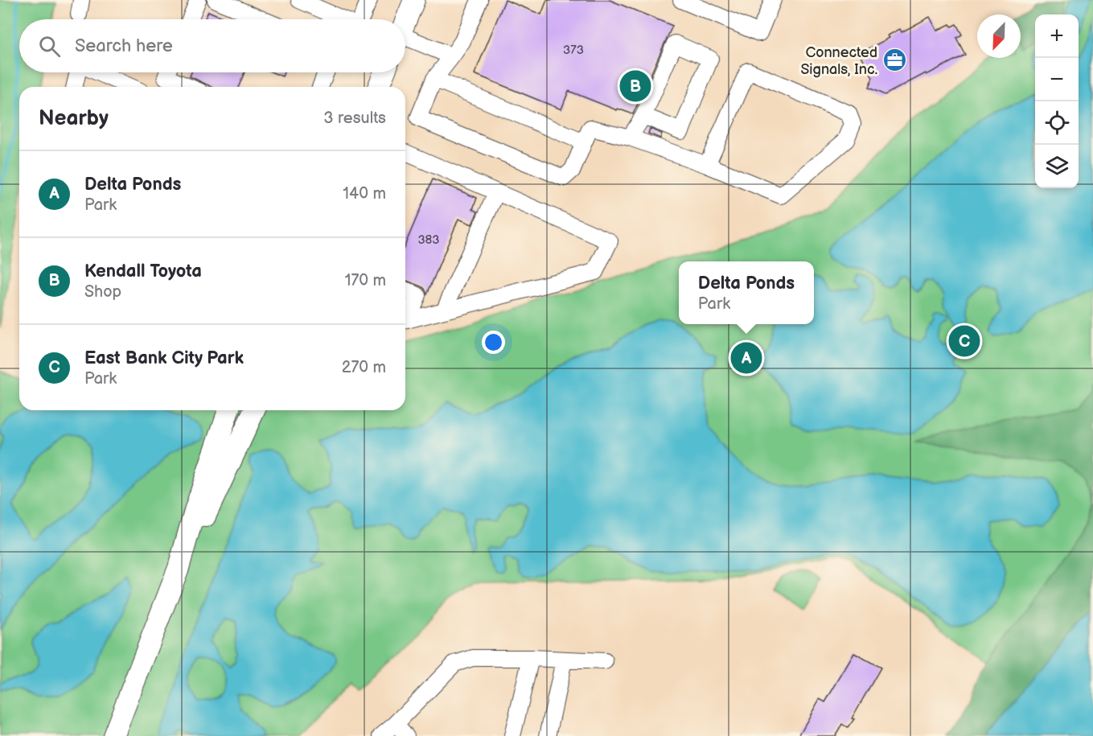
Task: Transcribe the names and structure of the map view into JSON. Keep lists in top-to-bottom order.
{
  "places": {
    "office": ["Connected Signals, Inc."]
  },
  "house_numbers": ["373", "383"],
  "north": "bottom left",
  "page": {
    "map_buttons": ["+", "−"],
    "search": "Search here",
    "pins": ["B", "C", "A"],
    "heading": ["Nearby", "3 results"],
    "list": [
      {
        "mark": "A",
        "name": "Delta Ponds",
        "note": "Park",
        "value": "140 m"
      },
      {
        "mark": "B",
        "name": "Kendall Toyota",
        "note": "Shop",
        "value": "170 m"
      },
      {
        "mark": "C",
        "name": "East Bank City Park",
        "note": "Park",
        "value": "270 m"
      }
    ],
    "popup": ["Delta Ponds", "Park"]
  }
}
